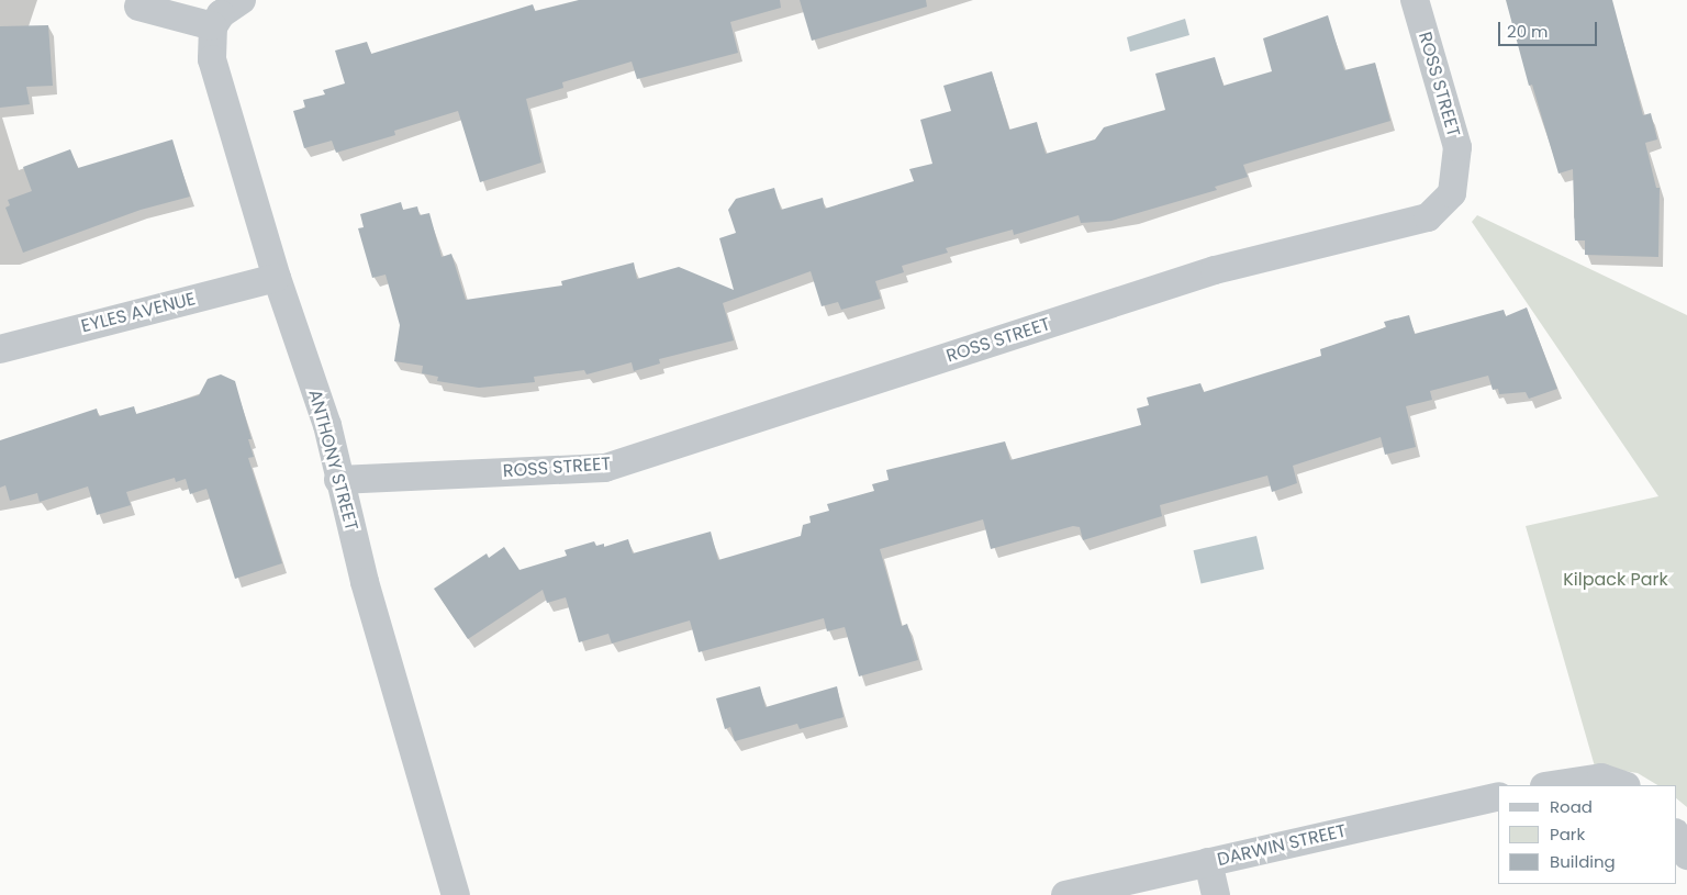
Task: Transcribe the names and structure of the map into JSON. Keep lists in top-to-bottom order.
{
  "streets": {
    "street": [
      "ROSS STREET",
      "EYLES AVENUE",
      "ANTHONY STREET",
      "DARWIN STREET"
    ]
  },
  "crossings": [
    ["ROSS STREET", "ANTHONY STREET"],
    ["EYLES AVENUE", "ANTHONY STREET"]
  ],
  "parks": ["Kilpack Park"],
  "legend": ["Road", "Park", "Building"],
  "scale_bar": "20 m"
}
